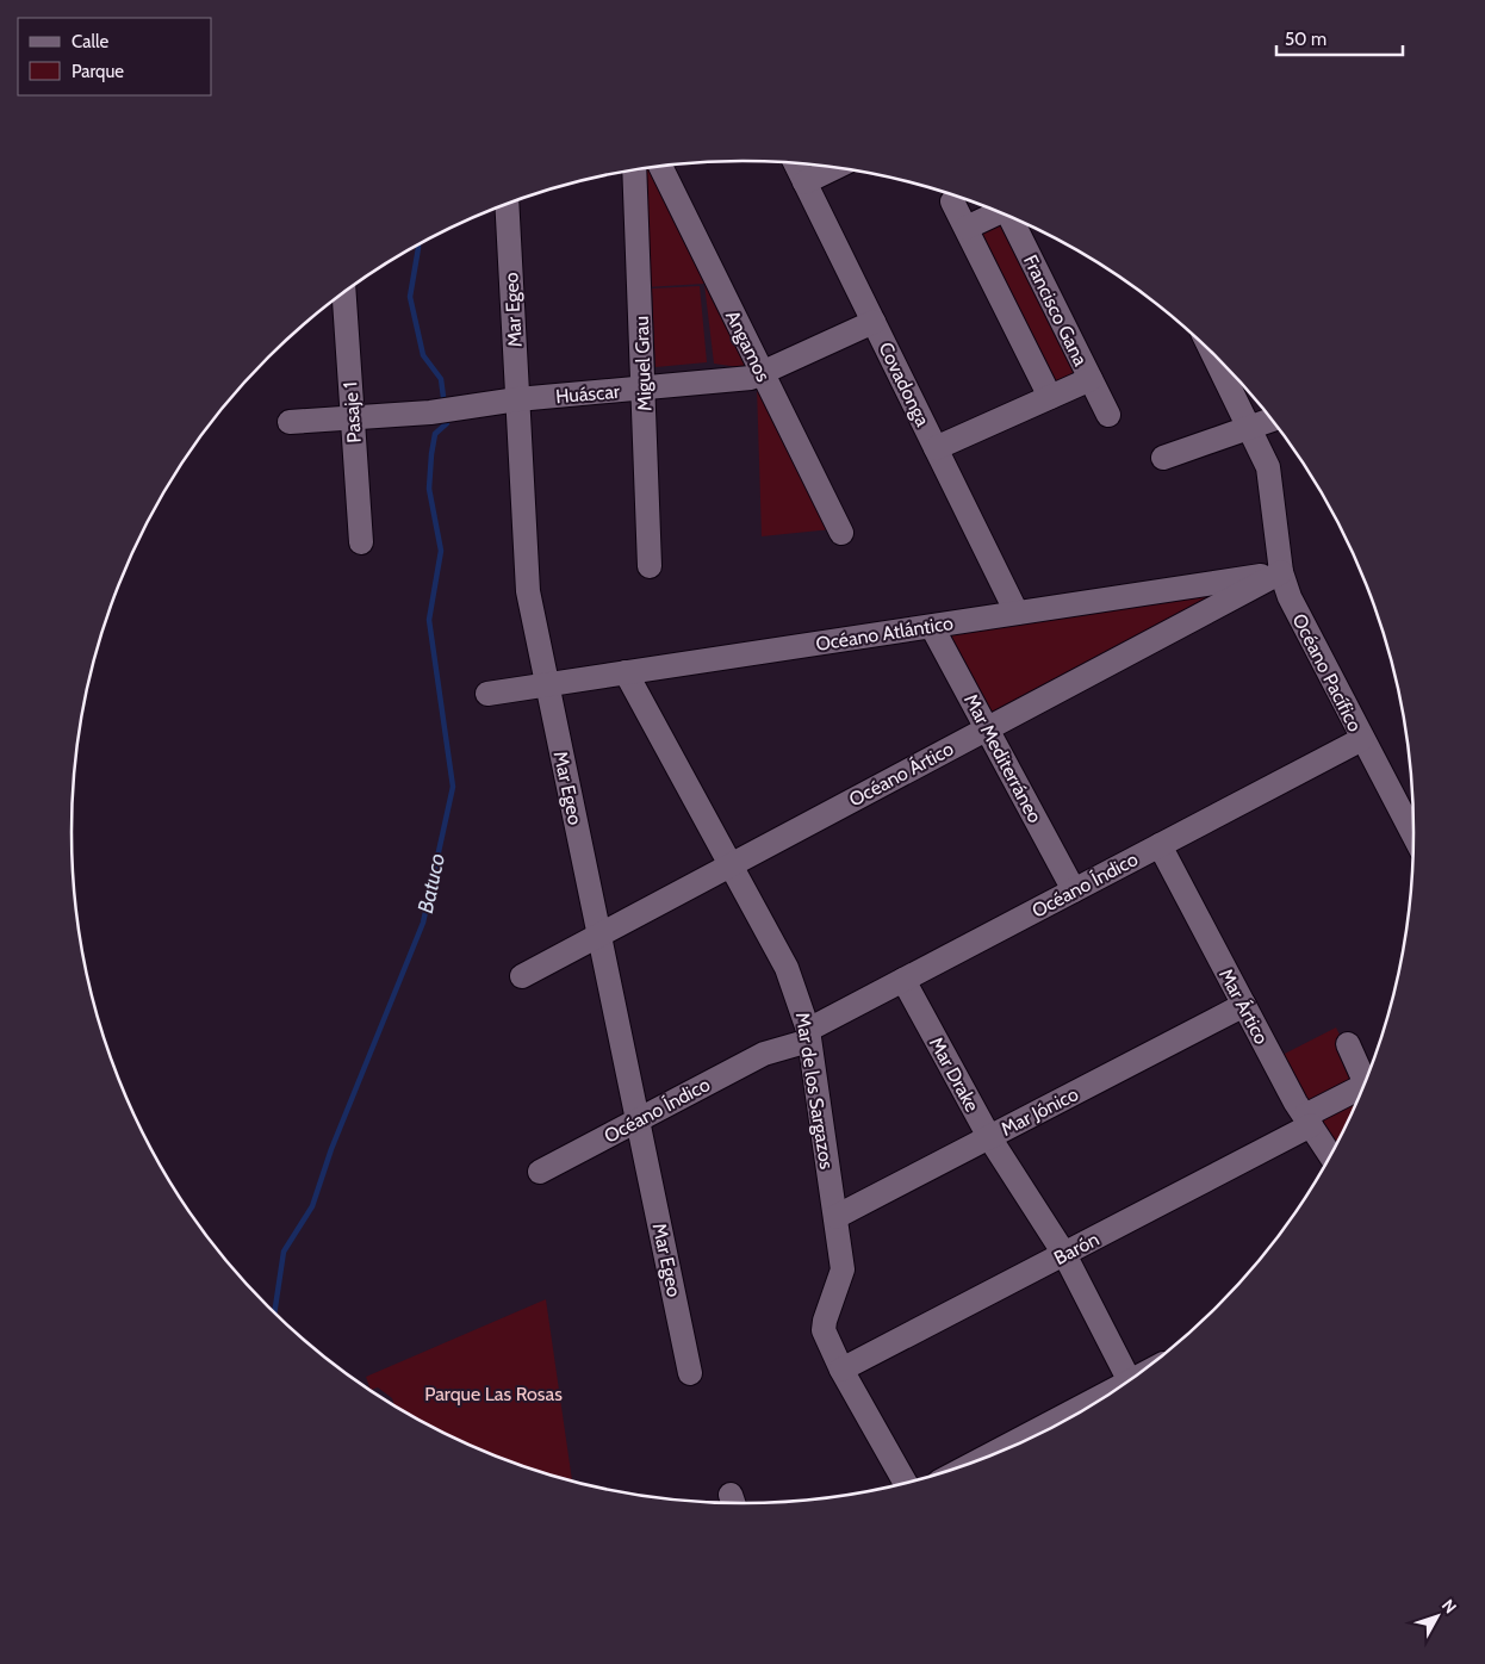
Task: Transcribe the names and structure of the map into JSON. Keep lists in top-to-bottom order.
{
  "streets": {
    "street": [
      "Mar Egeo",
      "Francisco Gana",
      "Angamos",
      "Miguel Grau",
      "Covadonga",
      "Huáscar",
      "Pasaje 1",
      "Océano Atlántico",
      "Océano Pacífico",
      "Mar Mediterráneo",
      "Océano Ártico",
      "Océano Índico",
      "Mar Ártico",
      "Mar Drake",
      "Mar de los Sargazos",
      "Mar Jónico",
      "Barón"
    ]
  },
  "crossings": [
    ["Mar Egeo", "Huáscar"],
    ["Mar Egeo", "Océano Atlántico"],
    ["Mar Egeo", "Océano Ártico"],
    ["Mar Egeo", "Océano Índico"],
    ["Francisco Gana", "Covadonga"],
    ["Angamos", "Huáscar"],
    ["Miguel Grau", "Huáscar"],
    ["Covadonga", "Huáscar"],
    ["Covadonga", "Océano Atlántico"],
    ["Huáscar", "Pasaje 1"],
    ["Océano Atlántico", "Océano Pacífico"],
    ["Océano Atlántico", "Mar Mediterráneo"],
    ["Océano Atlántico", "Océano Ártico"],
    ["Océano Atlántico", "Mar de los Sargazos"],
    ["Océano Pacífico", "Océano Ártico"],
    ["Océano Pacífico", "Océano Índico"],
    ["Mar Mediterráneo", "Océano Ártico"],
    ["Mar Mediterráneo", "Océano Índico"],
    ["Océano Ártico", "Mar de los Sargazos"],
    ["Océano Índico", "Mar Ártico"],
    ["Océano Índico", "Mar Drake"],
    ["Océano Índico", "Mar de los Sargazos"],
    ["Mar Ártico", "Mar Jónico"],
    ["Mar Ártico", "Barón"],
    ["Mar Drake", "Mar Jónico"],
    ["Mar Drake", "Barón"],
    ["Mar de los Sargazos", "Mar Jónico"],
    ["Mar de los Sargazos", "Barón"]
  ],
  "water": ["Batuco"],
  "parks": ["Parque Las Rosas"],
  "legend": ["Calle", "Parque"],
  "scale_bar": "50 m",
  "north": "top right"
}
